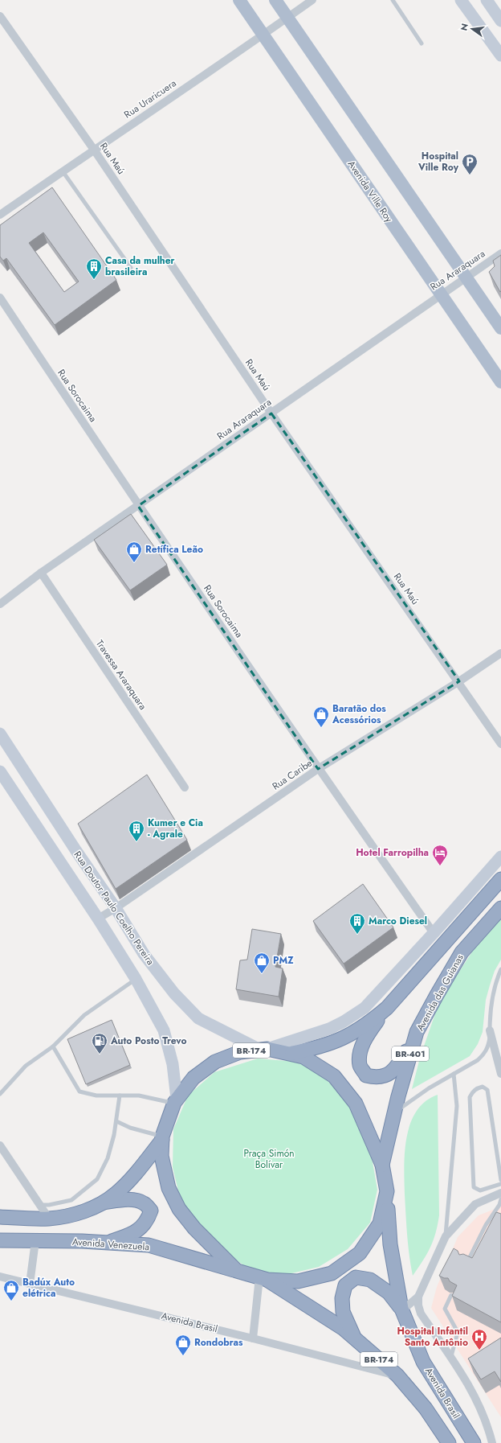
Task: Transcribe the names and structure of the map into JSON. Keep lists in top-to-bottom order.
{
  "streets": {
    "highway": [
      "Avenida das Guianas",
      "BR-174",
      "BR-401",
      "Avenida Venezuela",
      "Avenida Brasil"
    ],
    "main road": ["Avenida Ville Roy", "Rua Doutor Paulo Coelho Pereira"],
    "street": [
      "Rua Uraricuera",
      "Rua Maú",
      "Rua Araraquara",
      "Rua Sorocaima",
      "Travessa Araraquara",
      "Rua Caribe"
    ]
  },
  "crossings": [
    ["Rua Uraricuera", "Rua Maú"],
    ["Rua Uraricuera", "Avenida Ville Roy"],
    ["Rua Maú", "Rua Araraquara"],
    ["Rua Maú", "Rua Caribe"],
    ["Avenida Ville Roy", "Rua Araraquara"],
    ["Rua Araraquara", "Rua Sorocaima"],
    ["Rua Araraquara", "Travessa Araraquara"],
    ["Rua Sorocaima", "Rua Caribe"],
    ["Rua Caribe", "Rua Doutor Paulo Coelho Pereira"],
    ["Rua Doutor Paulo Coelho Pereira", "BR-174"],
    ["Avenida das Guianas", "BR-174"],
    ["BR-174", "Avenida Venezuela"],
    ["BR-174", "Avenida Brasil"]
  ],
  "parks": ["Praça Simón Bolívar"],
  "places": {
    "parking": ["Hospital Ville Roy"],
    "building": ["Casa da mulher brasileira", "Kumer e Cia - Agrale", "Marco Diesel"],
    "shop": [
      "Retífica Leão",
      "Baratão dos Acessórios",
      "PMZ",
      "Badúx Auto elétrica",
      "Rondobras"
    ],
    "hotel": ["Hotel Farropilha"],
    "fuel station": ["Auto Posto Trevo"],
    "hospital": ["Hospital Infantil Santo Antônio"]
  },
  "north": "left"
}
